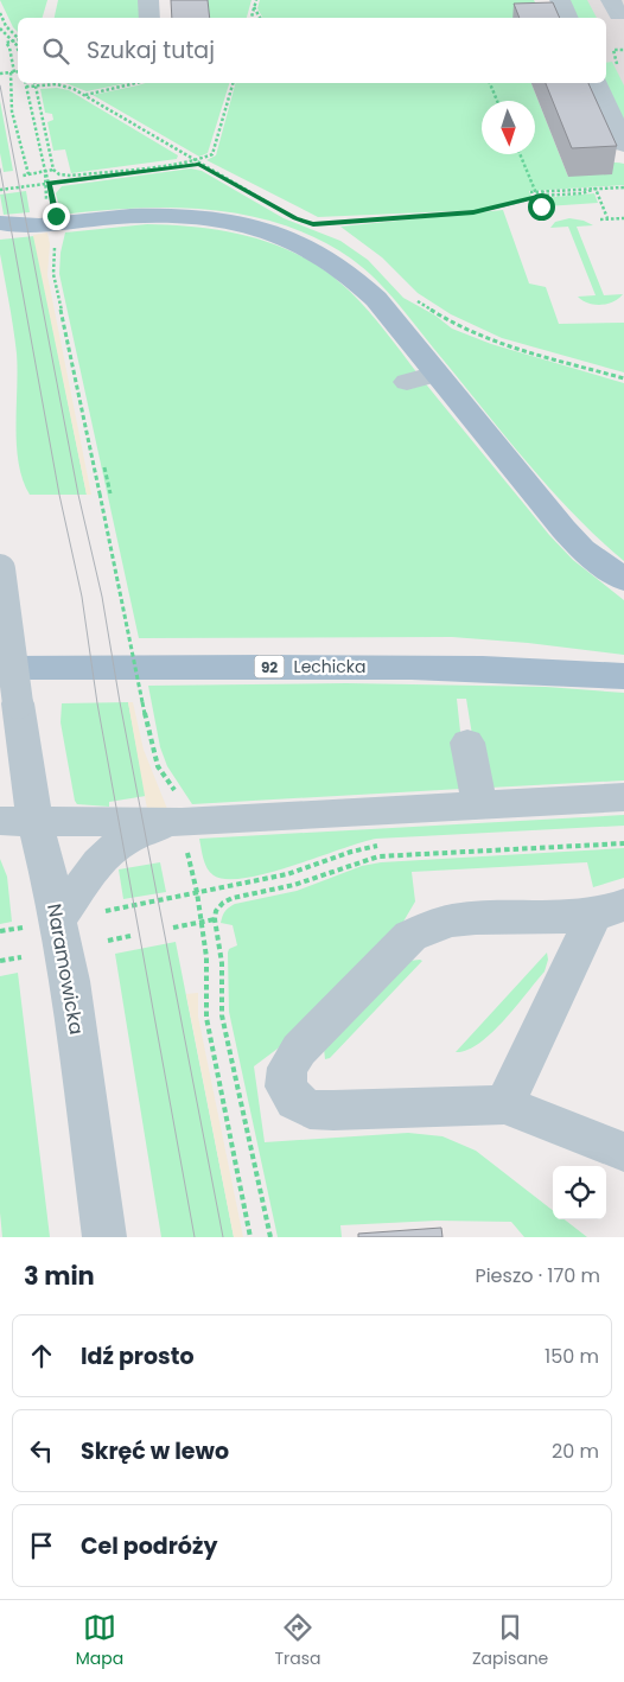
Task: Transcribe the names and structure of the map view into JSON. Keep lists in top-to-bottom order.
{
  "streets": {
    "main road": ["92", "Lechicka"],
    "street": ["Naramowicka"]
  },
  "north": "bottom",
  "page": {
    "search": "Szukaj tutaj",
    "heading": ["3 min", "Pieszo · 170 m"],
    "list": [
      ["Idź prosto", "150 m"],
      ["Skręć w lewo", "20 m"],
      "Cel podróży"
    ],
    "nav": ["Mapa", "Trasa", "Zapisane"]
  }
}
